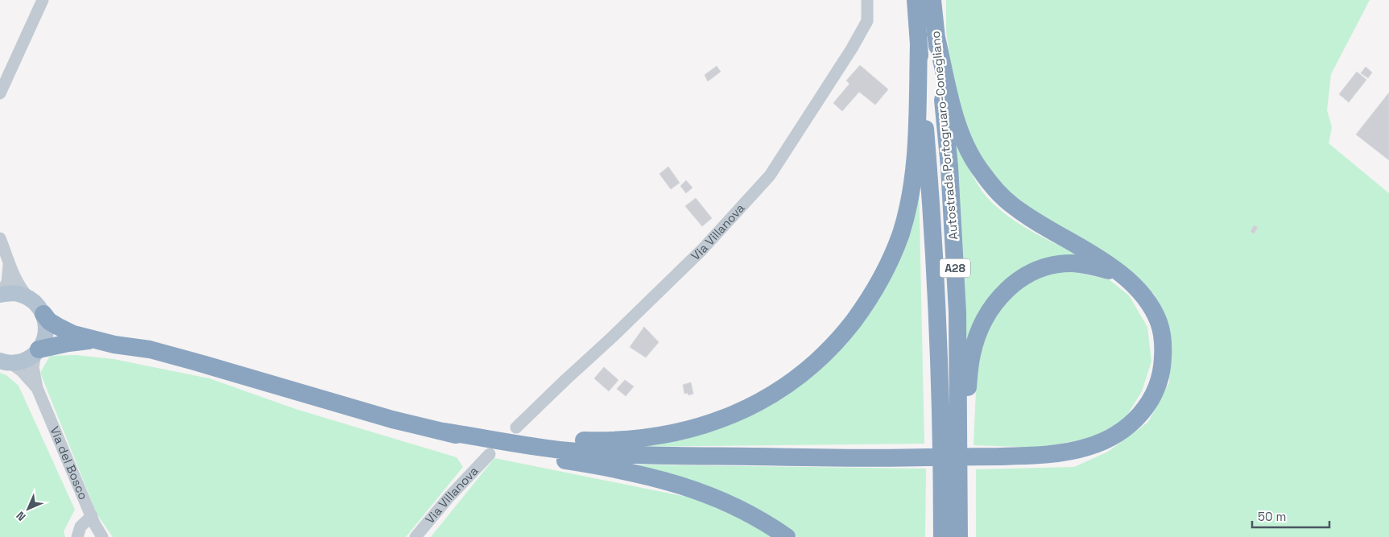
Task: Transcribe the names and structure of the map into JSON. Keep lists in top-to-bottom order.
{
  "streets": {
    "highway": ["Autostrada Portogruaro-Conegliano", "A28"],
    "street": ["Via Villanova", "Via del Bosco"]
  },
  "scale_bar": "50 m",
  "north": "bottom left"
}
